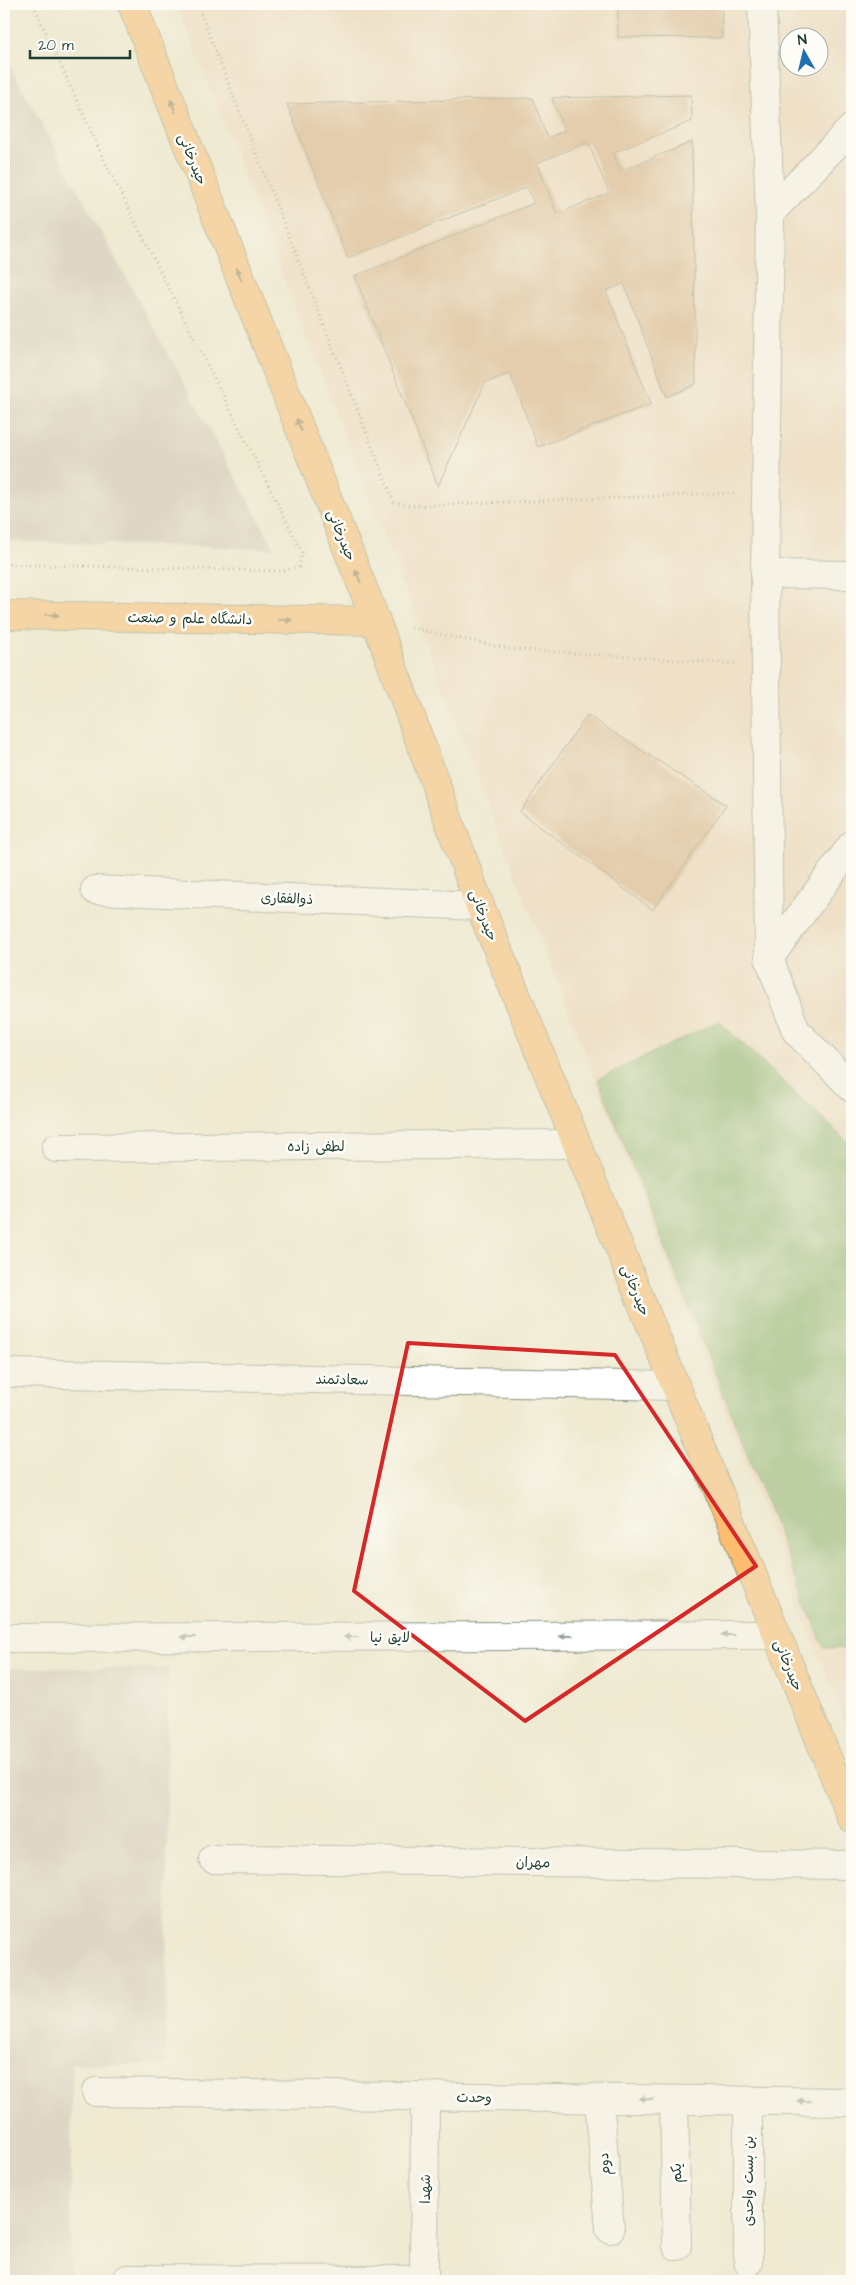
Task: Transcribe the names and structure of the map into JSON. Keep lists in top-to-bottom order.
{
  "streets": {
    "main road": ["حیدرخانی", "دانشگاه علم و صنعت"],
    "street": [
      "ذوالفقاری",
      "لطفی زاده",
      "سعادتمند",
      "لایق نیا",
      "مهران",
      "وحدت",
      "دوم",
      "یکم",
      "بن بست واحدی",
      "شهدا"
    ]
  },
  "crossings": [
    ["حیدرخانی", "دانشگاه علم و صنعت"],
    ["حیدرخانی", "ذوالفقاری"],
    ["حیدرخانی", "لطفی زاده"],
    ["حیدرخانی", "سعادتمند"],
    ["حیدرخانی", "لایق نیا"],
    ["وحدت", "دوم"],
    ["وحدت", "یکم"],
    ["وحدت", "بن بست واحدی"],
    ["وحدت", "شهدا"]
  ],
  "one_way": ["دانشگاه علم و صنعت", "لایق نیا"],
  "scale_bar": "20 m",
  "north": "top"
}
